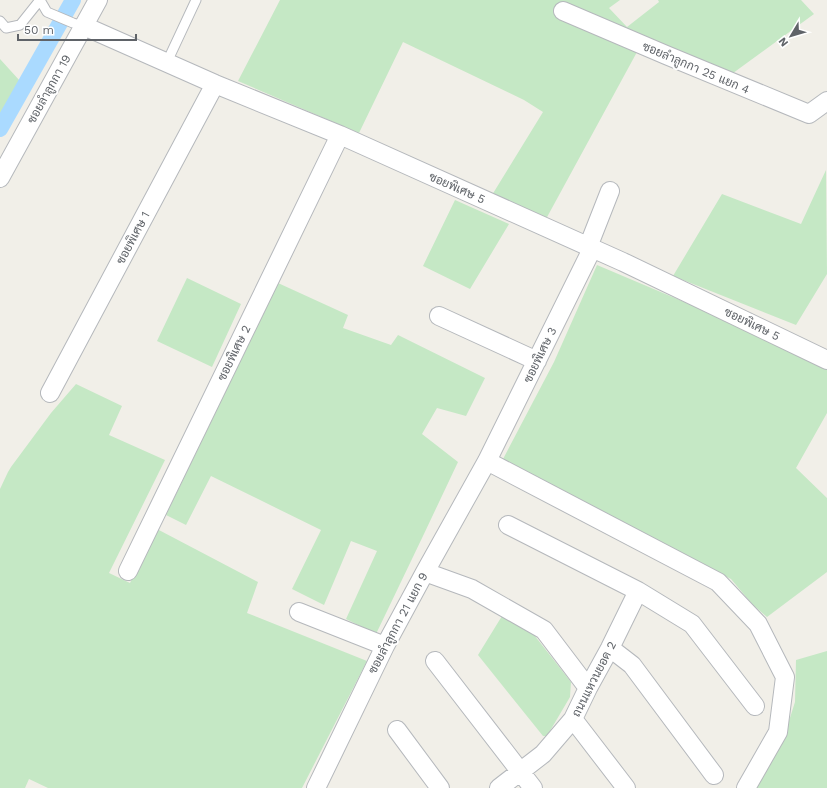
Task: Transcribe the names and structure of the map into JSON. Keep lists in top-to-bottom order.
{
  "streets": {
    "street": [
      "ซอยลำลูกกา 25 แยก 4",
      "ซอยลำลูกกา 19",
      "ซอยพิเศษ 5",
      "ซอยพิเศษ 1",
      "ซอยพิเศษ 2",
      "ซอยพิเศษ 3",
      "ซอยลำลูกกา 21 แยก 9",
      "ถนนแหวนยอด 2"
    ]
  },
  "crossings": [
    ["ซอยลำลูกกา 19", "ซอยพิเศษ 5"],
    ["ซอยพิเศษ 5", "ซอยพิเศษ 1"],
    ["ซอยพิเศษ 5", "ซอยพิเศษ 2"],
    ["ซอยพิเศษ 5", "ซอยพิเศษ 3"],
    ["ซอยพิเศษ 3", "ซอยลำลูกกา 21 แยก 9"]
  ],
  "scale_bar": "50 m",
  "north": "bottom left"
}
